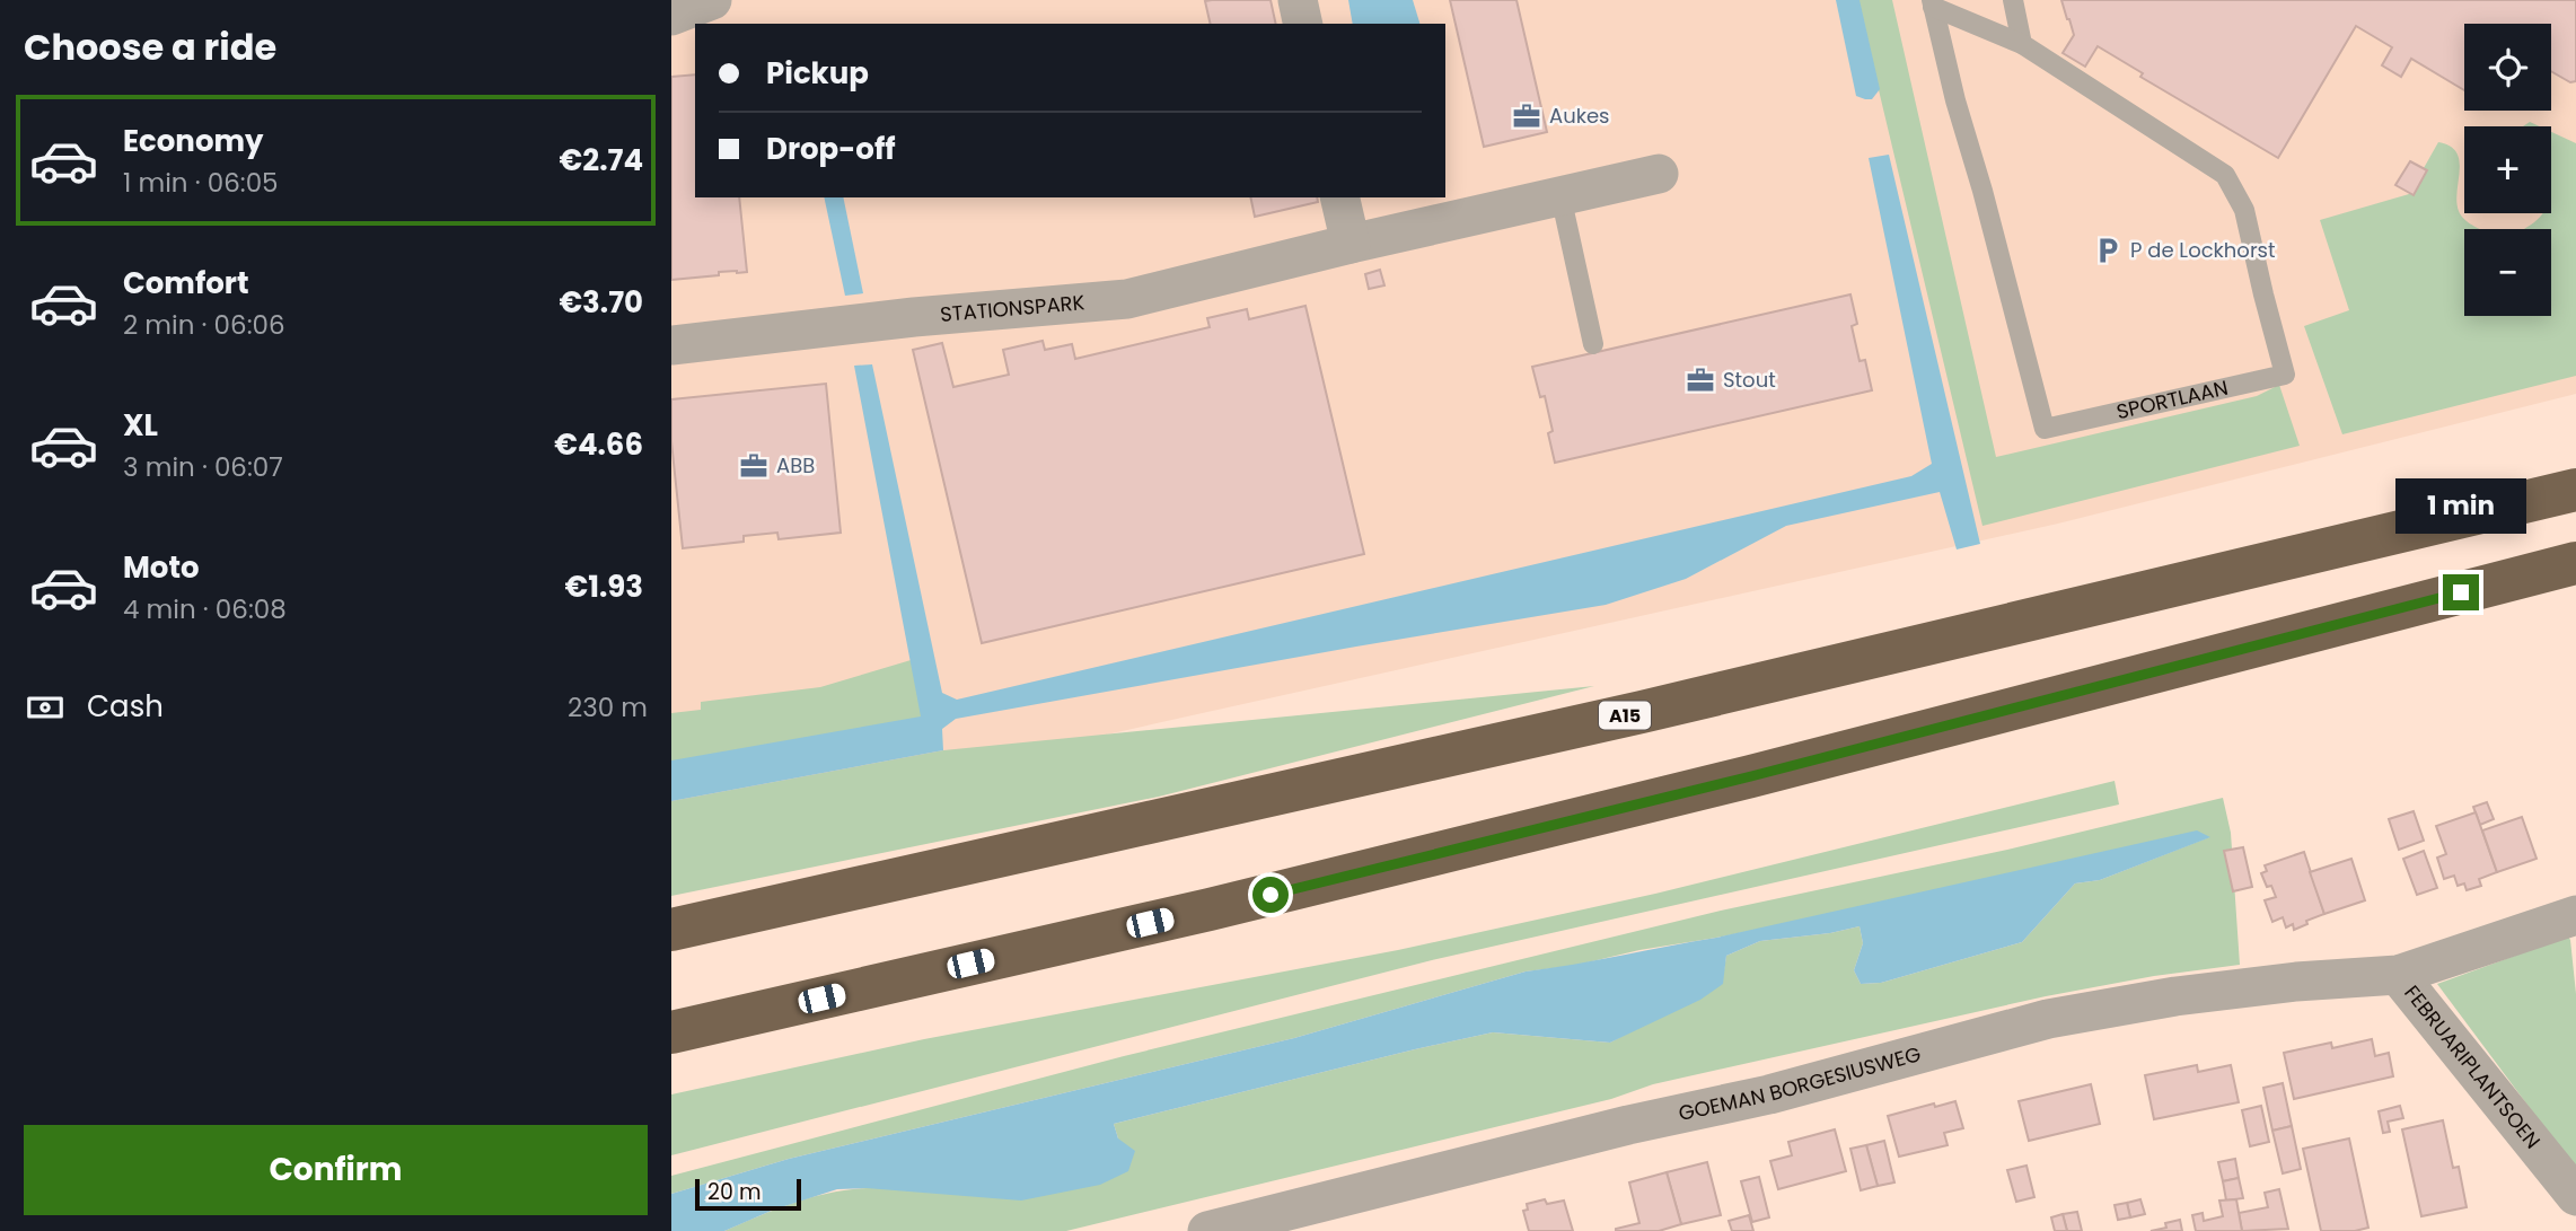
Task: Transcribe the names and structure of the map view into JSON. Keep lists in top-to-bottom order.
{
  "streets": {
    "highway": ["A15"],
    "street": ["STATIONSPARK", "FEBRUARIPLANTSOEN", "GOEMAN BORGESIUSWEG"],
    "lane": ["SPORTLAAN"]
  },
  "crossings": [
    ["FEBRUARIPLANTSOEN", "GOEMAN BORGESIUSWEG"]
  ],
  "places": {
    "office": ["Aukes", "Stout", "ABB"],
    "parking": ["P de Lockhorst"]
  },
  "scale_bar": "20 m",
  "page": {
    "heading": "Choose a ride",
    "map_buttons": ["+", "−"],
    "banner": ["Pickup", "Drop-off"],
    "list": [
      {
        "name": "Economy",
        "note": "1 min · 06:05",
        "value": "€2.74"
      },
      {
        "name": "Comfort",
        "note": "2 min · 06:06",
        "value": "€3.70"
      },
      {
        "name": "XL",
        "note": "3 min · 06:07",
        "value": "€4.66"
      },
      {
        "name": "Moto",
        "note": "4 min · 06:08",
        "value": "€1.93"
      }
    ],
    "bubble": "1 min",
    "pay": ["Cash", "230 m"],
    "buttons": "Confirm",
    "scale": "20 m"
  }
}
